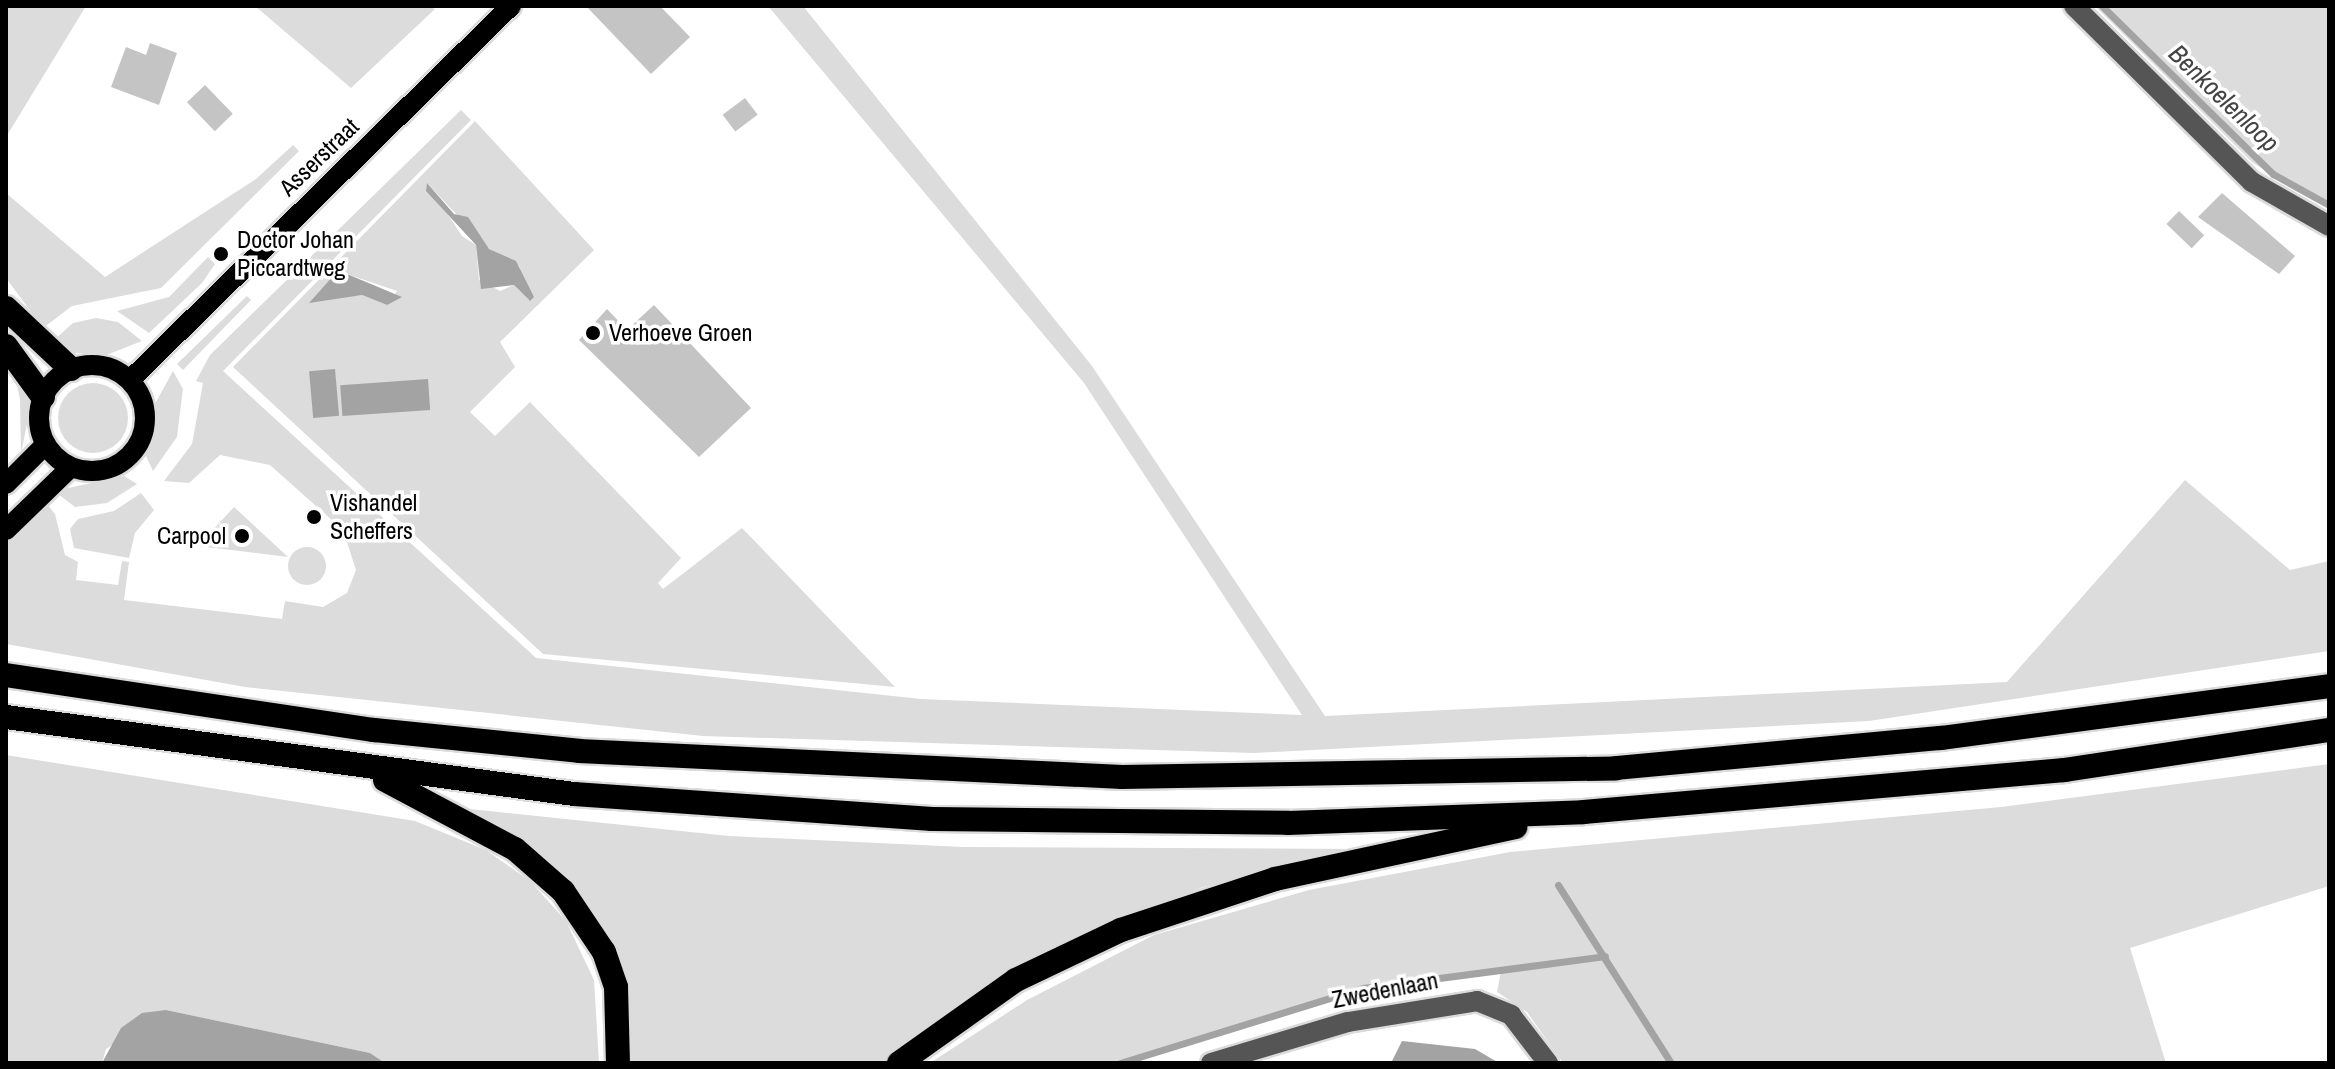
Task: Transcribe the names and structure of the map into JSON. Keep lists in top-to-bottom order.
{
  "streets": {
    "main road": ["Asserstraat"],
    "street": ["Zwedenlaan"]
  },
  "water": ["Benkoelenloop"],
  "places": [
    "Doctor Johan Piccardtweg",
    "Verhoeve Groen",
    "Vishandel Scheffers",
    "Carpool"
  ]
}
